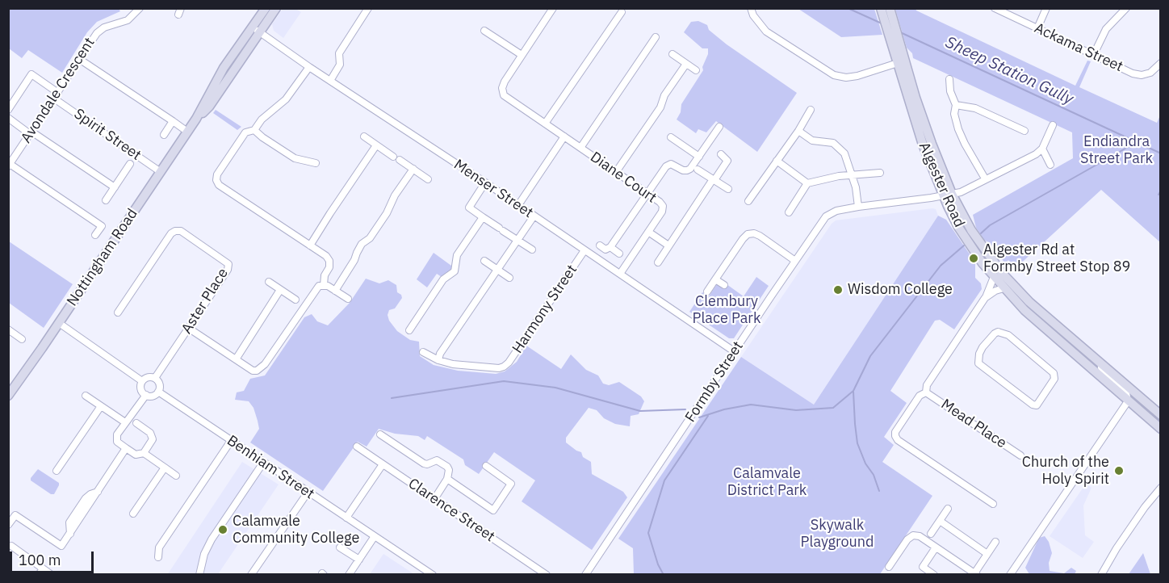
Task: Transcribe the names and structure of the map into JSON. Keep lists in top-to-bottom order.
{
  "streets": {
    "main road": ["Algester Road", "Nottingham Road"],
    "street": [
      "Ackama Street",
      "Avondale Crescent",
      "Spirit Street",
      "Diane Court",
      "Menser Street",
      "Aster Place",
      "Harmony Street",
      "Formby Street",
      "Mead Place",
      "Benhiam Street",
      "Clarence Street"
    ]
  },
  "crossings": [
    ["Avondale Crescent", "Spirit Street"],
    ["Spirit Street", "Nottingham Road"],
    ["Diane Court", "Menser Street"],
    ["Algester Road", "Formby Street"],
    ["Menser Street", "Nottingham Road"],
    ["Menser Street", "Harmony Street"],
    ["Menser Street", "Formby Street"],
    ["Aster Place", "Benhiam Street"]
  ],
  "water": ["Sheep Station Gully"],
  "parks": [
    "Endiandra Street Park",
    "Clembury Place Park",
    "Calamvale District Park",
    "Skywalk Playground"
  ],
  "places": [
    "Algester Rd at Formby Street Stop 89",
    "Wisdom College",
    "Church of the Holy Spirit",
    "Calamvale Community College"
  ],
  "scale_bar": "100 m"
}
